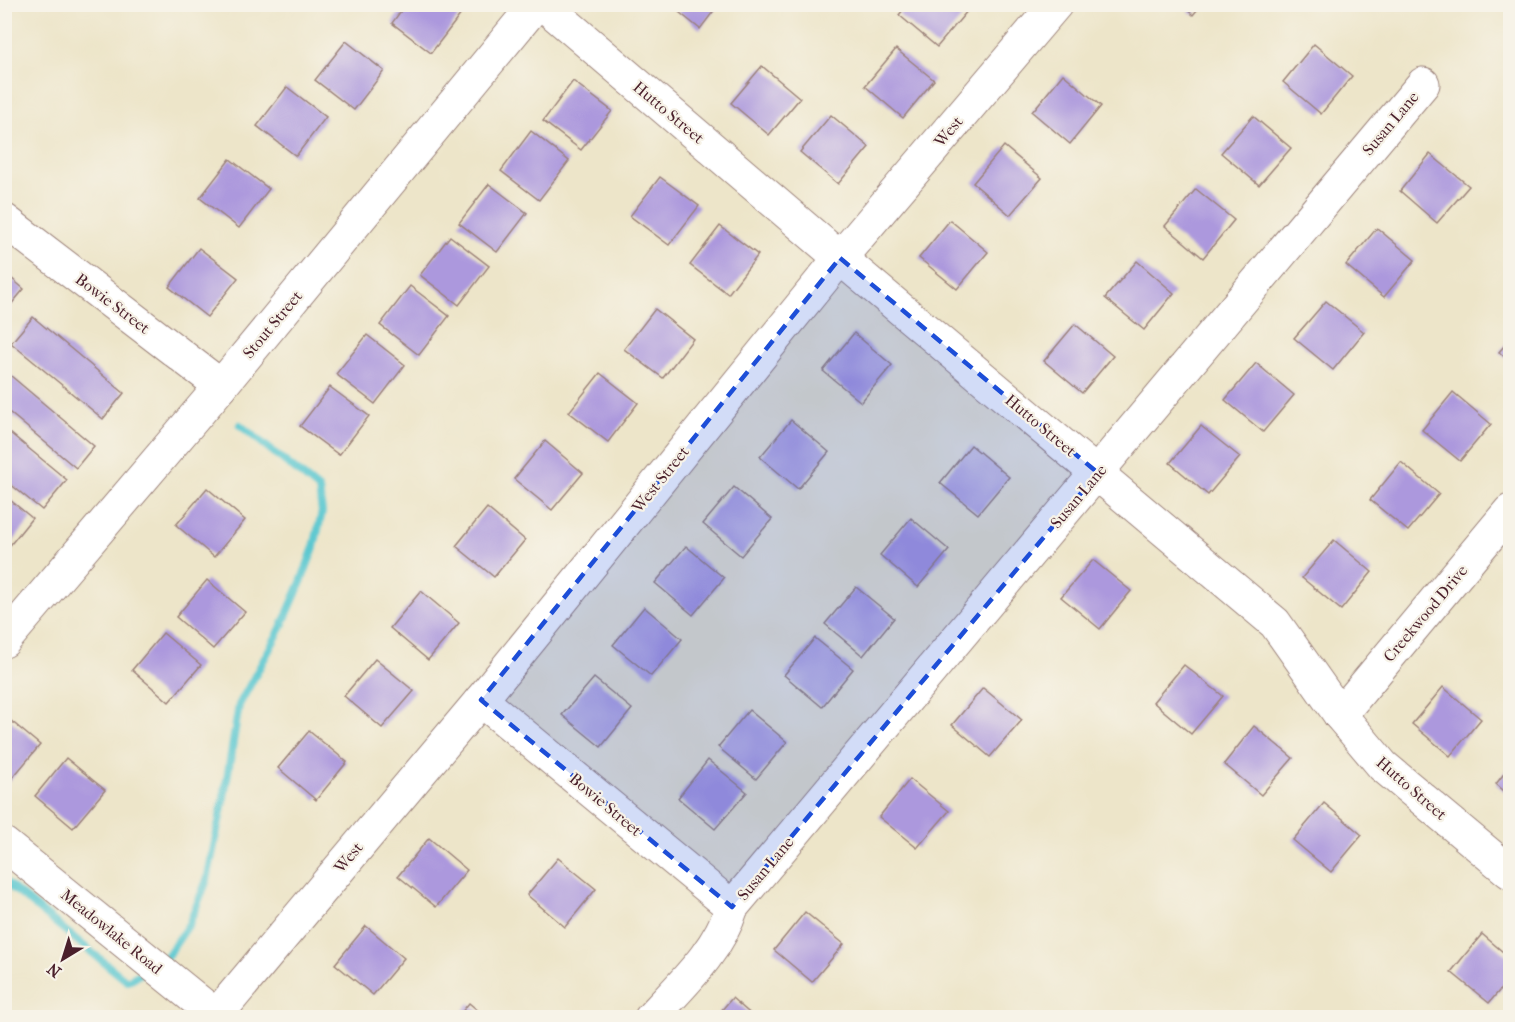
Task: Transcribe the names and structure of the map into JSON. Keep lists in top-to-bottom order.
{
  "streets": {
    "street": [
      "Hutto Street",
      "Susan Lane",
      "West",
      "Bowie Street",
      "Stout Street",
      "West Street",
      "Creekwood Drive",
      "Meadowlake Road"
    ]
  },
  "crossings": [
    ["Hutto Street", "Susan Lane"],
    ["Hutto Street", "West"],
    ["Hutto Street", "West Street"],
    ["Hutto Street", "Creekwood Drive"],
    ["Susan Lane", "Bowie Street"],
    ["West", "Bowie Street"],
    ["West", "West Street"],
    ["West", "Meadowlake Road"],
    ["Bowie Street", "Stout Street"],
    ["Bowie Street", "West Street"]
  ],
  "north": "bottom left"
}
